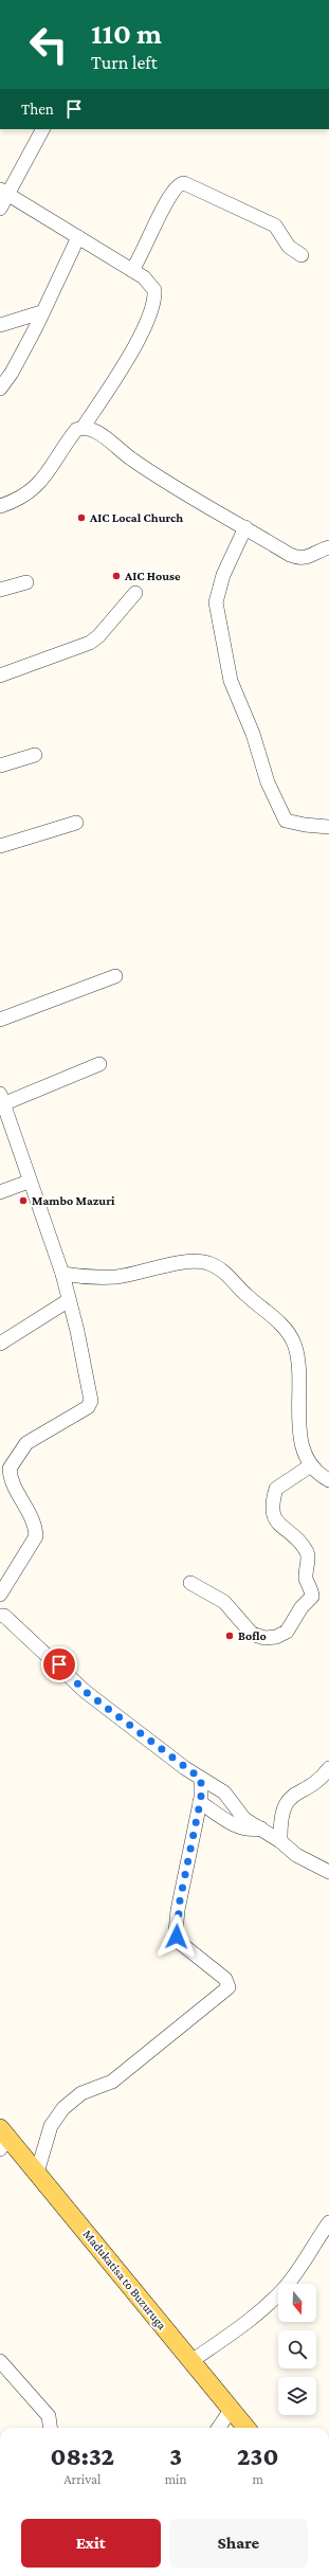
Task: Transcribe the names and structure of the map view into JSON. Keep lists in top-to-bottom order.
{
  "streets": {
    "main road": ["Madukatisa to Buzuruga"]
  },
  "places": [
    "AIC Local Church",
    "AIC House",
    "Mambo Mazuri",
    "Boflo"
  ],
  "north": "bottom",
  "page": {
    "turn": ["110 m", "Turn left"],
    "then": "Then",
    "eta": [
      "08:32",
      "Arrival",
      "3",
      "min",
      "230",
      "m"
    ],
    "buttons": ["Exit", "Share"]
  }
}
